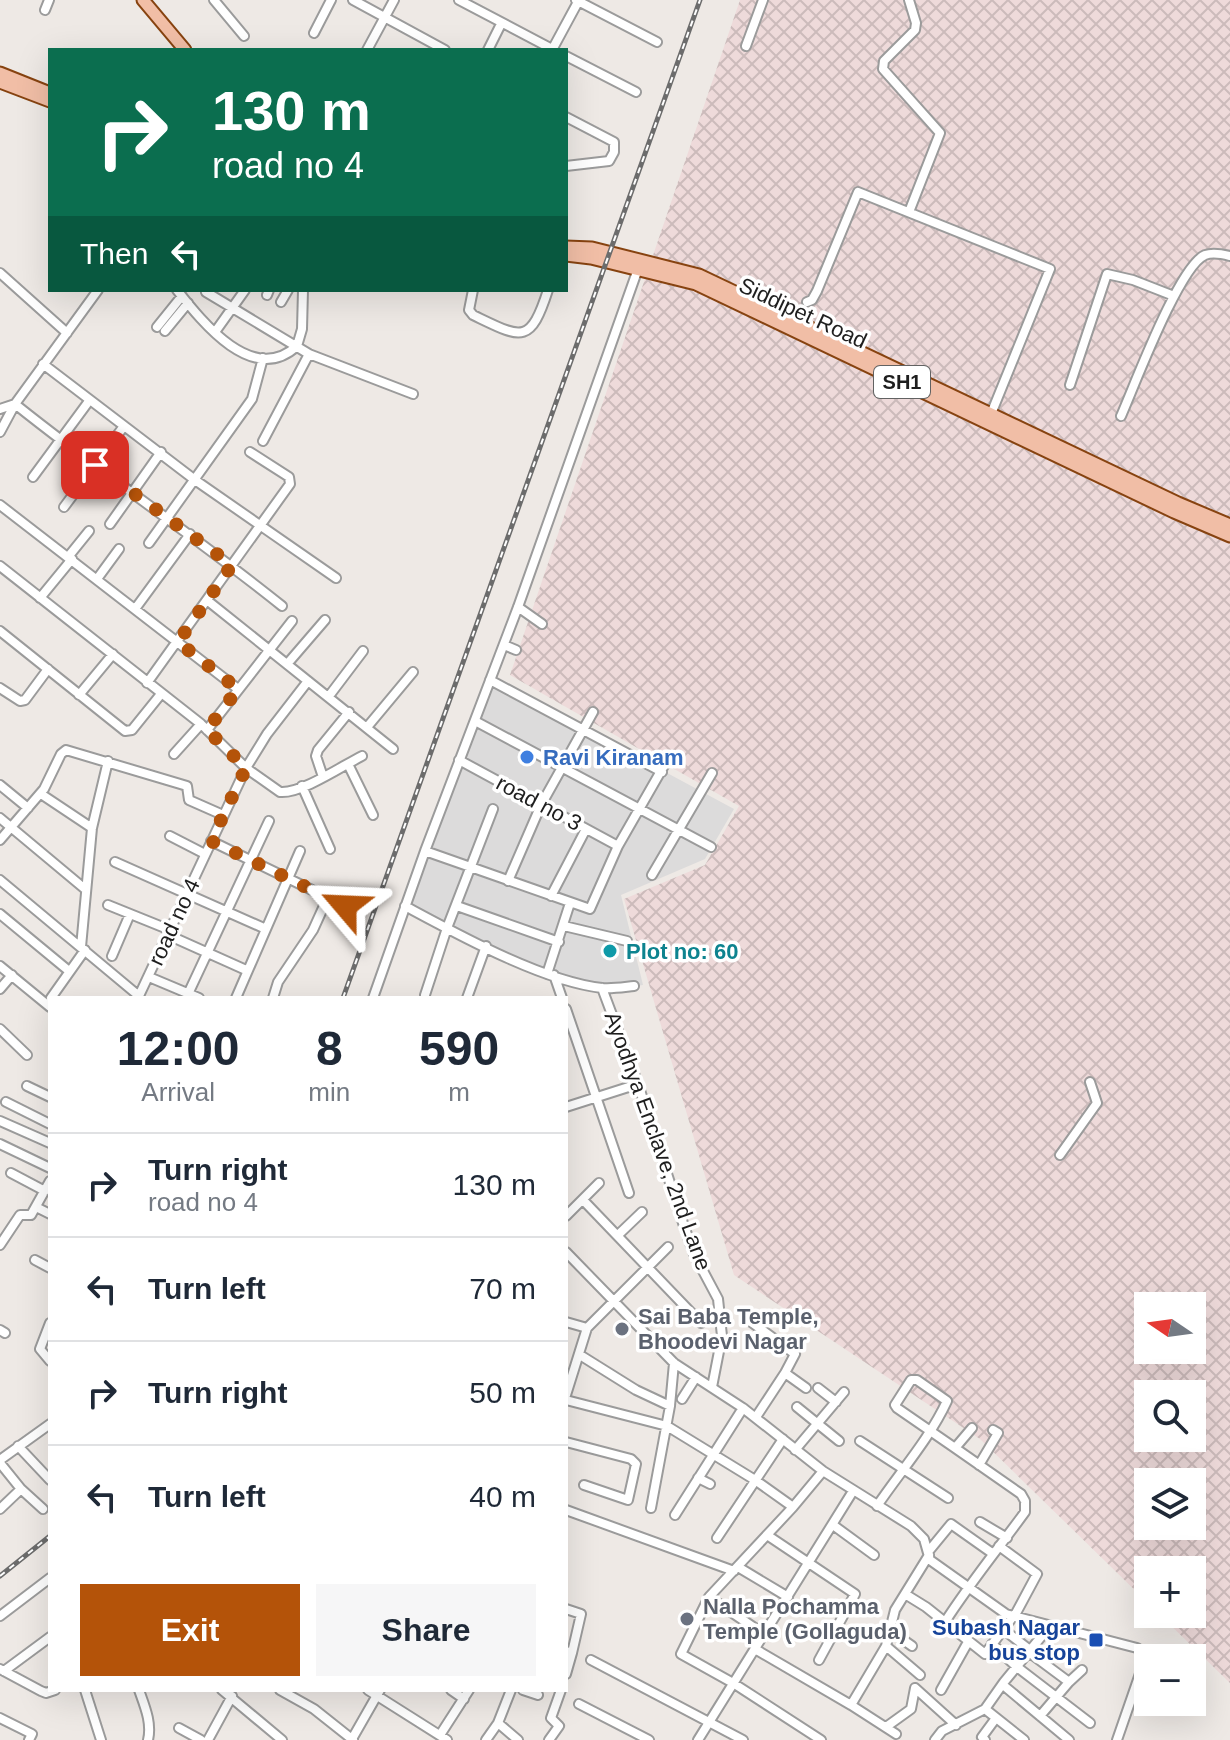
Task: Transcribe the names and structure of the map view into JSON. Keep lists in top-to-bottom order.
{
  "streets": {
    "main road": ["Siddipet Road", "SH1"],
    "street": ["road no 3", "road no 4", "Ayodhya Enclave, 2nd Lane"]
  },
  "places": {
    "other": [
      "Ravi Kiranam",
      "Plot no: 60",
      "Sai Baba Temple, Bhoodevi Nagar",
      "Nalla Pochamma Temple (Gollaguda)"
    ],
    "transit": ["Subash Nagar bus stop"]
  },
  "north": "left",
  "page": {
    "turn": ["130 m", "road no 4"],
    "then": "Then",
    "eta": [
      "12:00",
      "Arrival",
      "8",
      "min",
      "590",
      "m"
    ],
    "list": [
      {
        "name": "Turn right",
        "note": "road no 4",
        "value": "130 m"
      },
      {
        "name": "Turn left",
        "value": "70 m"
      },
      {
        "name": "Turn right",
        "value": "50 m"
      },
      {
        "name": "Turn left",
        "value": "40 m"
      }
    ],
    "map_buttons": ["+", "−"],
    "buttons": ["Exit", "Share"]
  }
}
